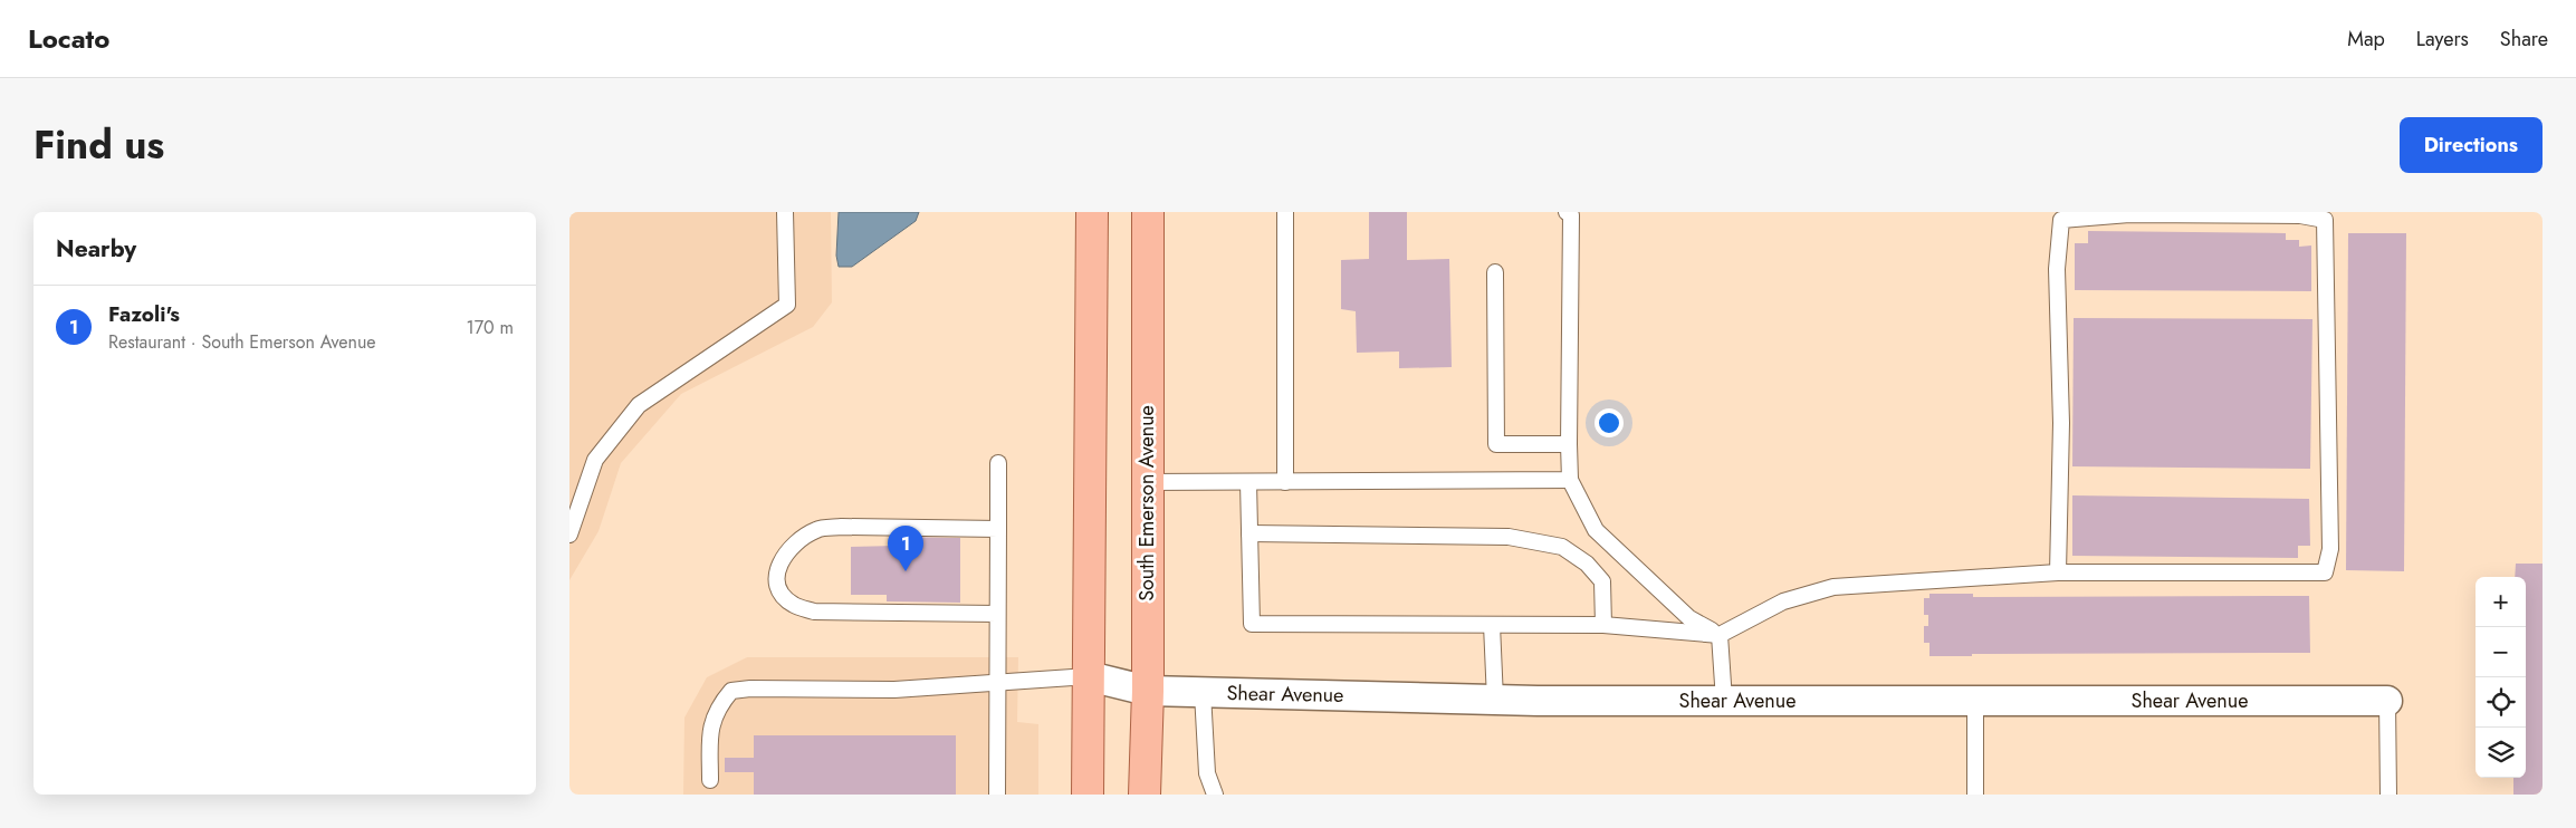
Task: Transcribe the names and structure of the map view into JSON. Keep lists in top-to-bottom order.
{
  "streets": {
    "main road": ["South Emerson Avenue"],
    "street": ["Shear Avenue"]
  },
  "crossings": [
    ["South Emerson Avenue", "Shear Avenue"]
  ],
  "page": {
    "header": "Locato",
    "nav": ["Map", "Layers", "Share"],
    "title": "Find us",
    "buttons": "Directions",
    "heading": "Nearby",
    "list": [
      {
        "mark": "1",
        "name": "Fazoli's",
        "note": "Restaurant · South Emerson Avenue",
        "value": "170 m"
      }
    ],
    "pins": "1",
    "map_buttons": ["+", "−"]
  }
}
